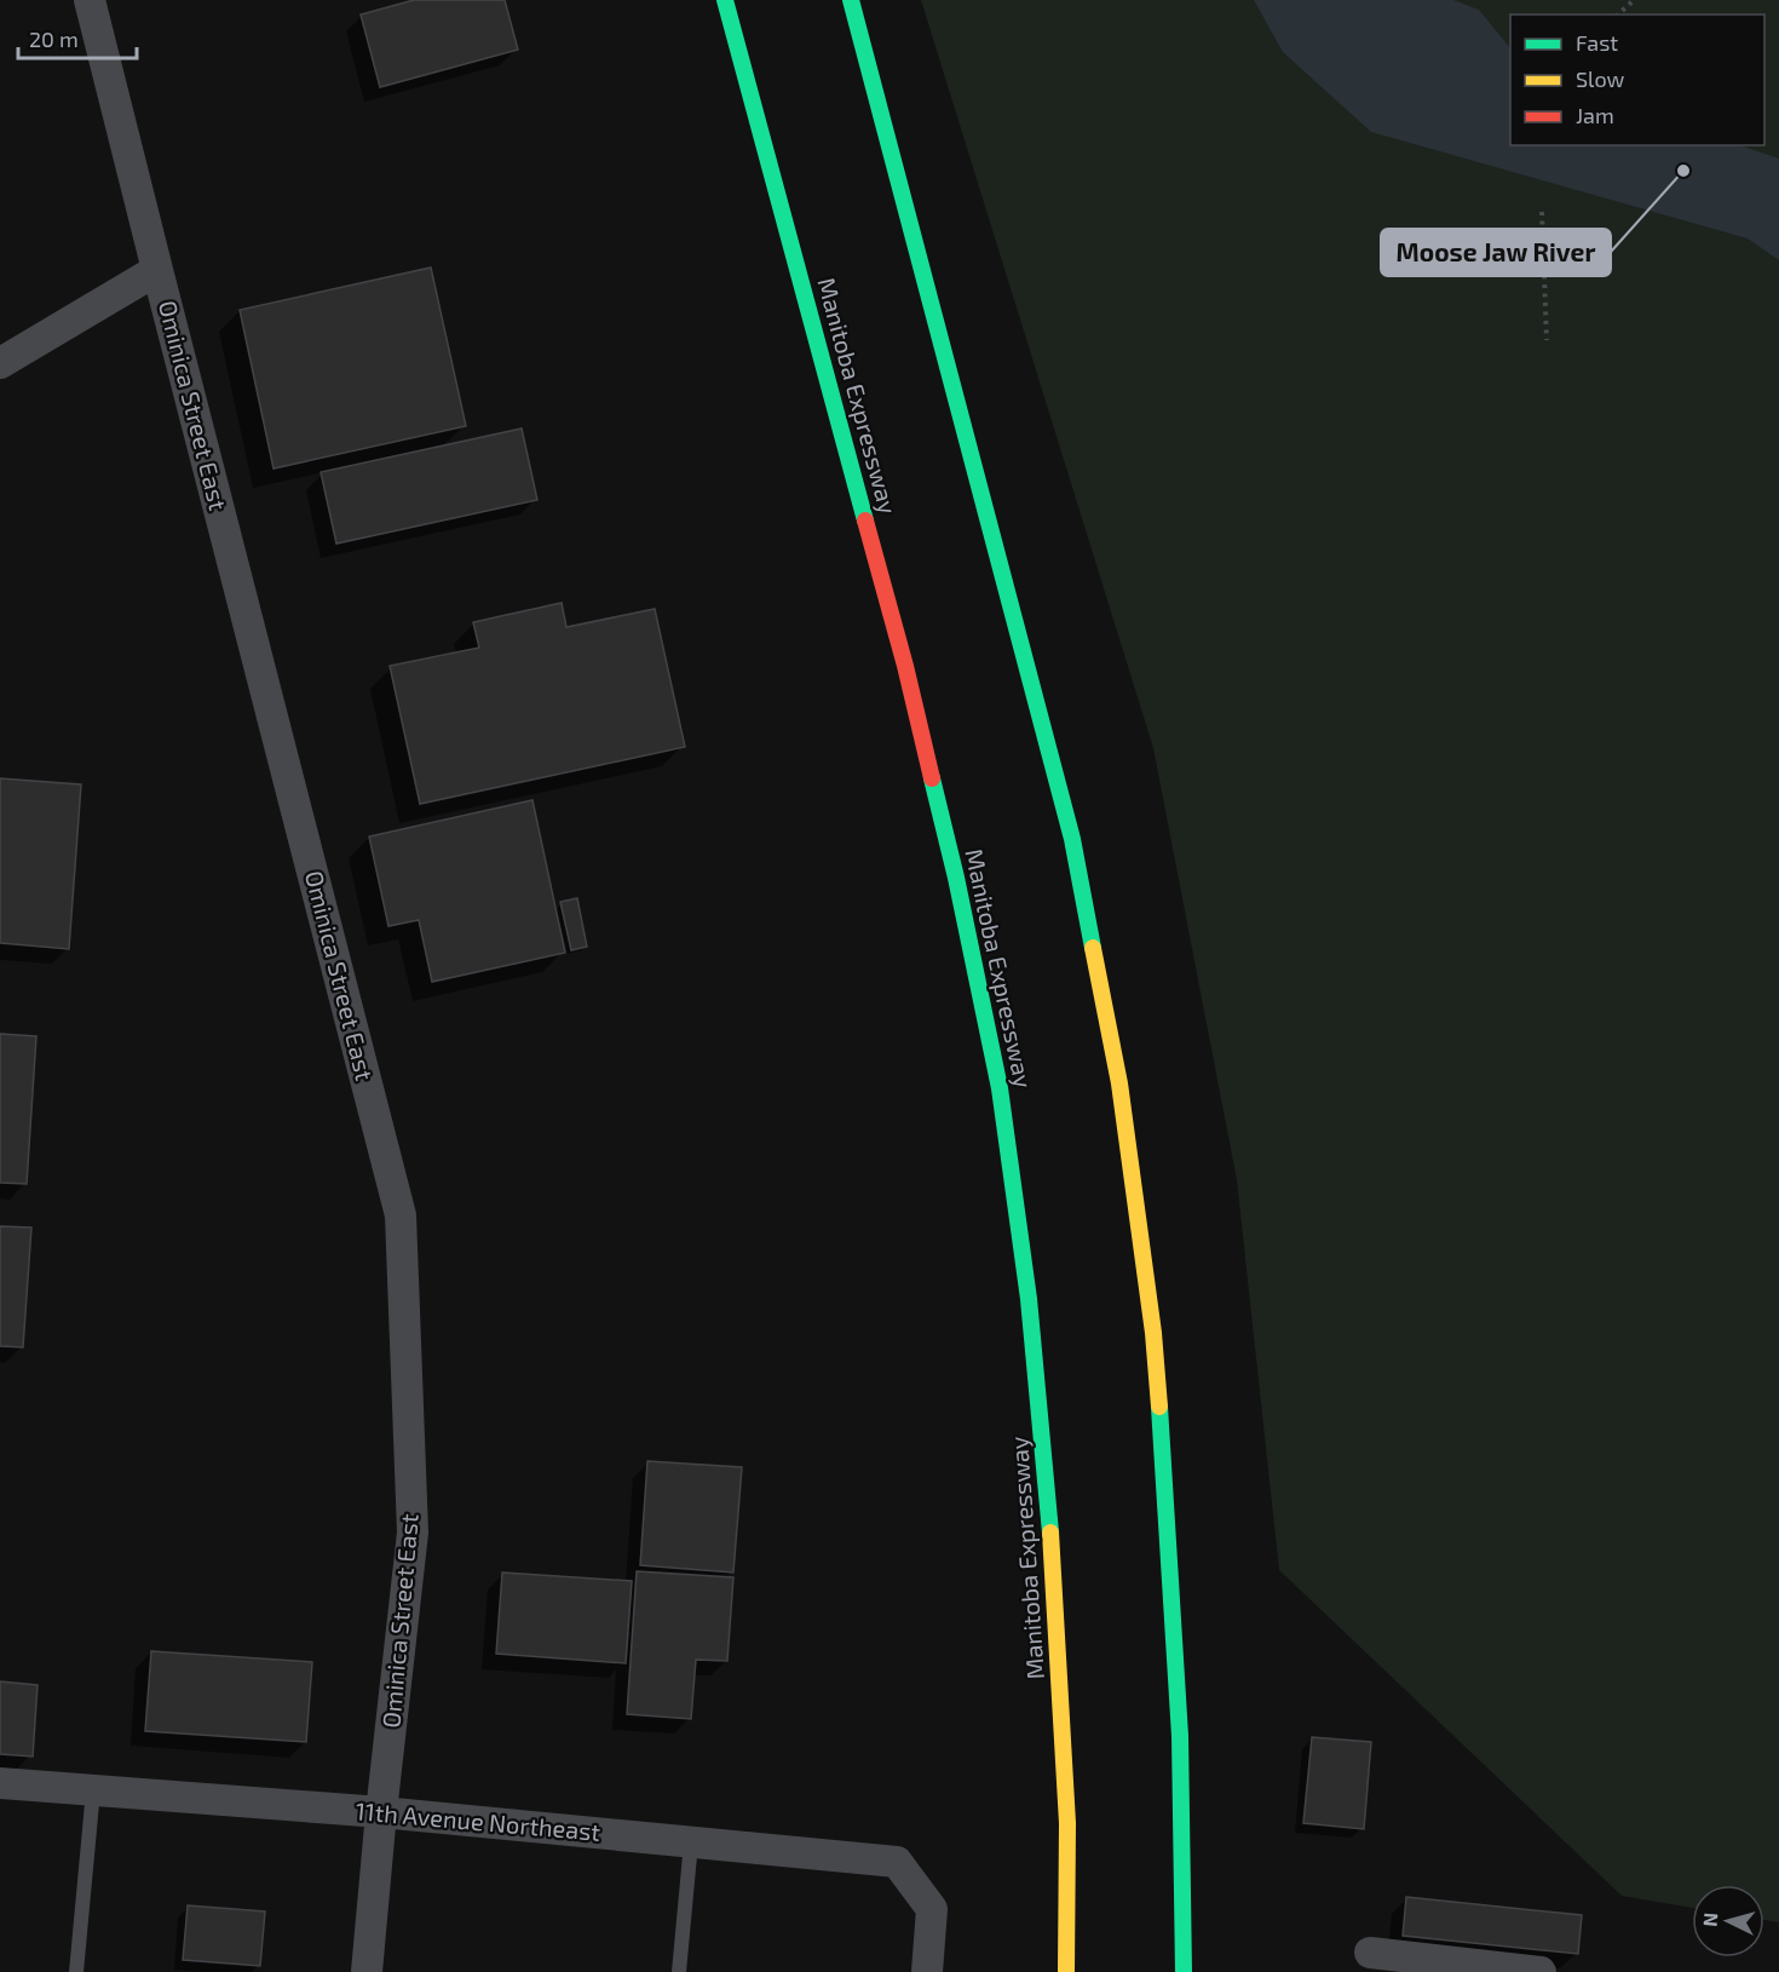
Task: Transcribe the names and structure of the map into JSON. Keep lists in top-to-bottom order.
{
  "streets": {
    "main road": ["Manitoba Expressway"],
    "street": ["Ominica Street East", "11th Avenue Northeast"]
  },
  "crossings": [
    ["Ominica Street East", "11th Avenue Northeast"]
  ],
  "places": ["Moose Jaw River"],
  "legend": ["Fast", "Slow", "Jam"],
  "scale_bar": "20 m",
  "north": "left"
}
